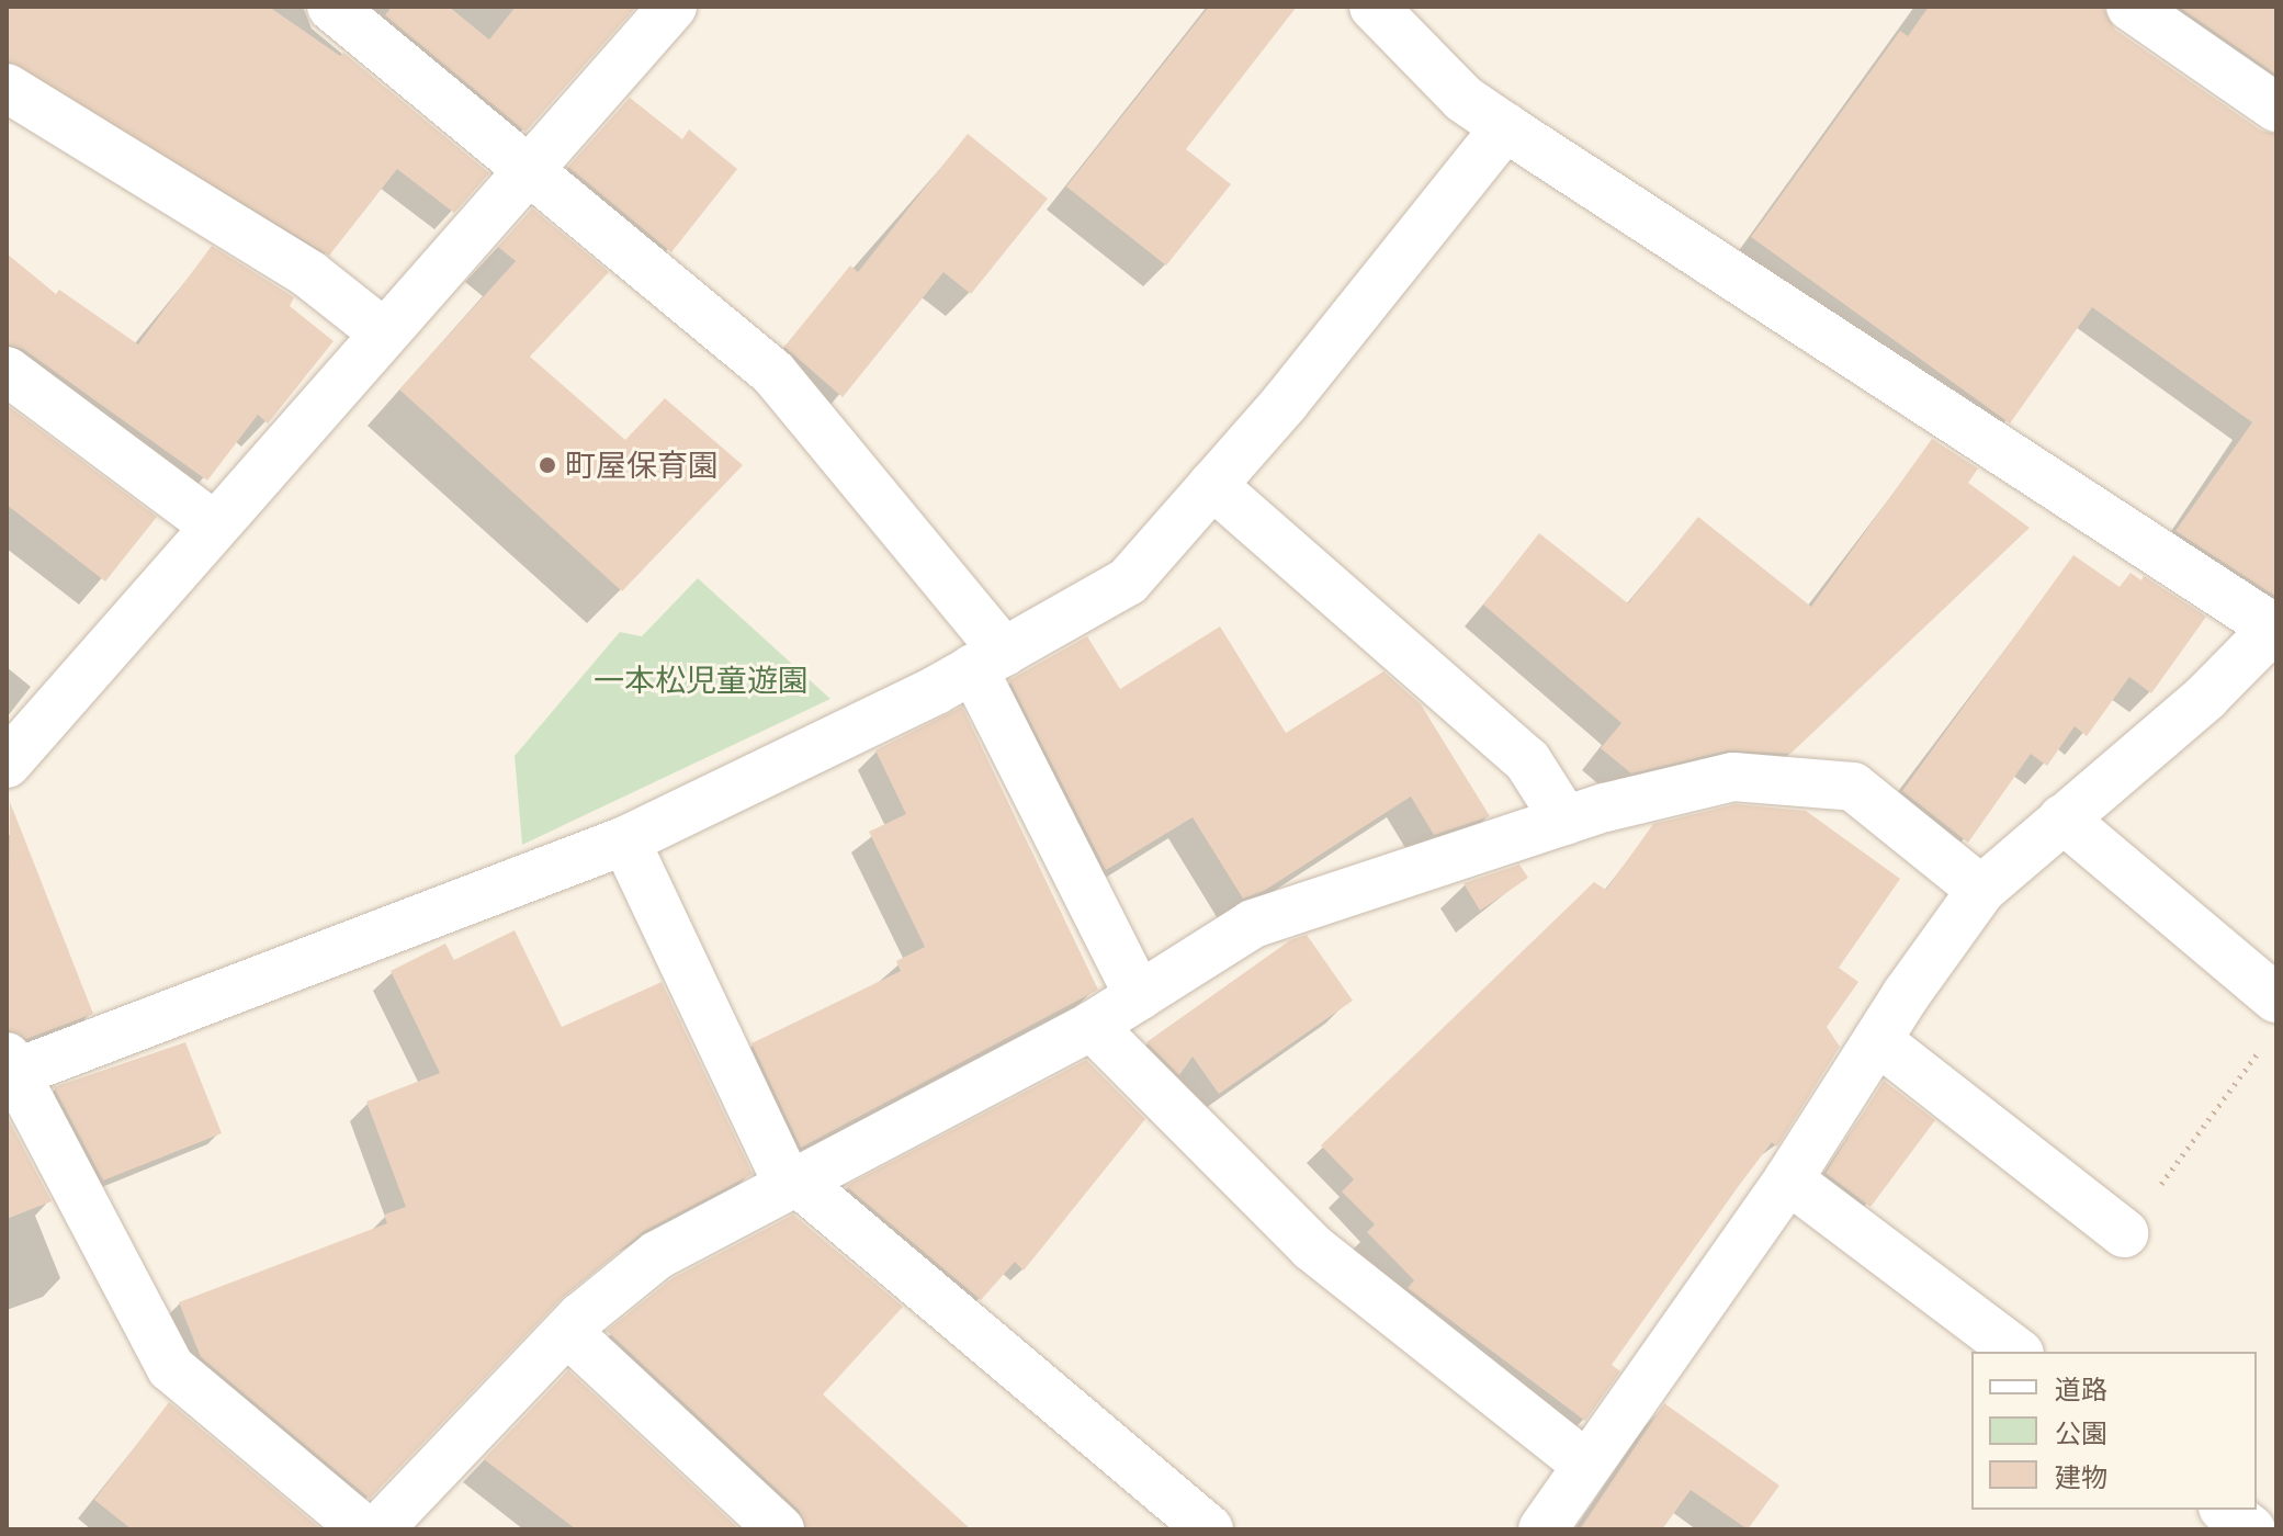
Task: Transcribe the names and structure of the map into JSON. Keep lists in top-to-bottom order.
{
  "parks": ["一本松児童遊園"],
  "places": ["町屋保育園"],
  "legend": ["道路", "公園", "建物"]
}
